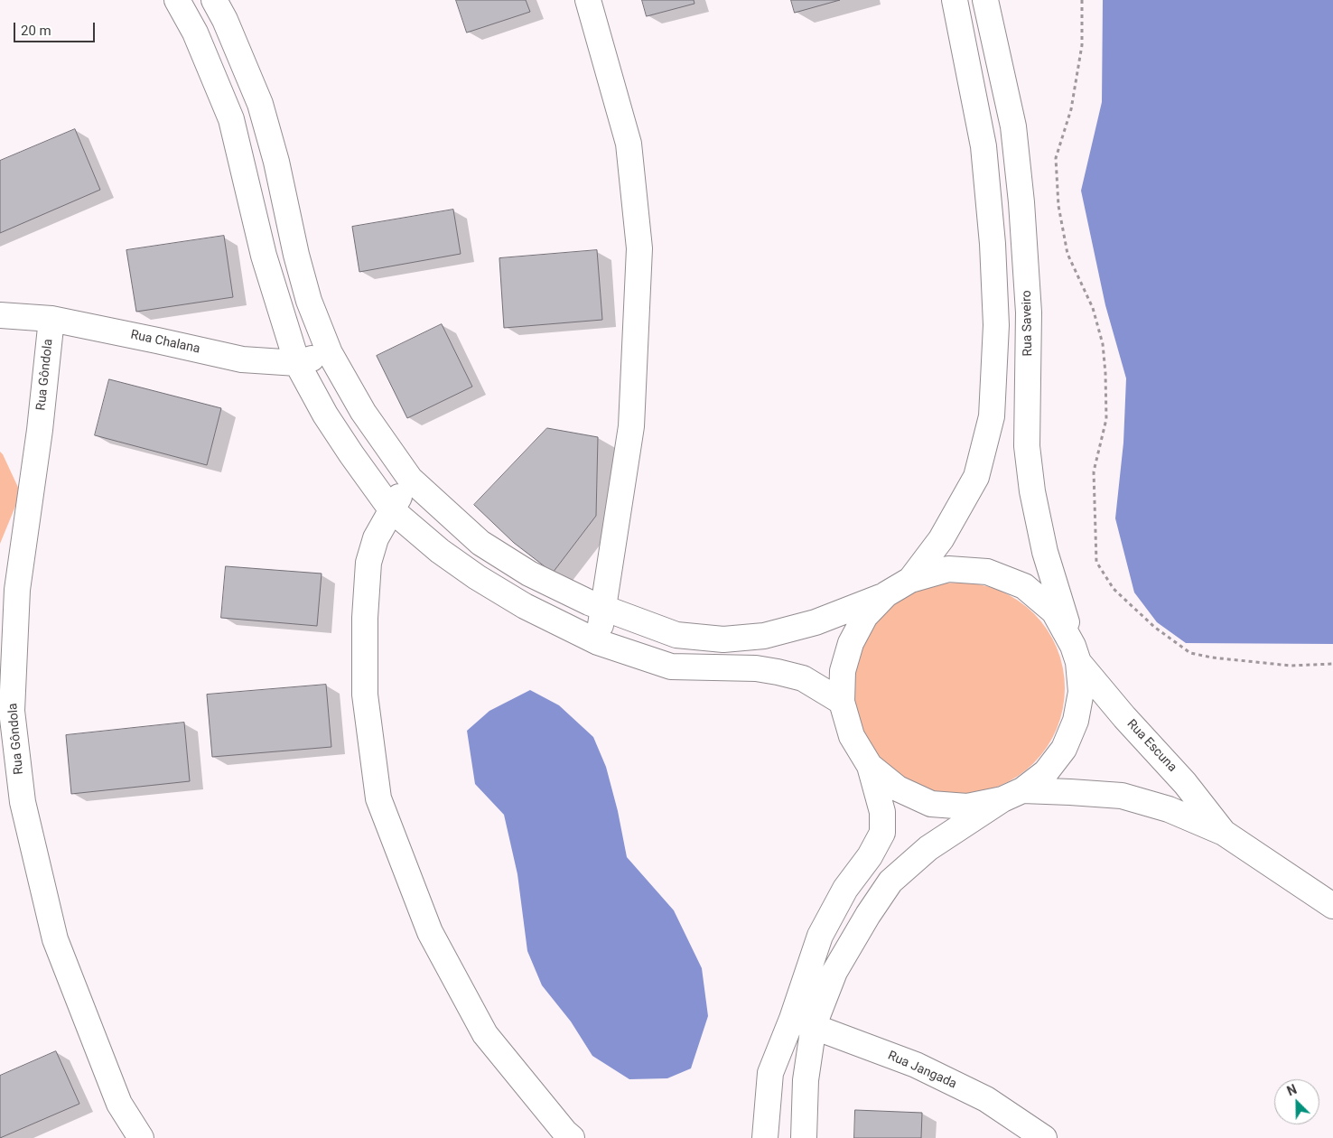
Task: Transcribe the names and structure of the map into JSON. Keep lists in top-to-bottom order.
{
  "streets": {
    "street": [
      "Rua Saveiro",
      "Rua Chalana",
      "Rua Gôndola",
      "Rua Escuna",
      "Rua Jangada"
    ]
  },
  "crossings": [
    ["Rua Saveiro", "Rua Escuna"],
    ["Rua Chalana", "Rua Gôndola"]
  ],
  "scale_bar": "20 m",
  "north": "top left"
}
